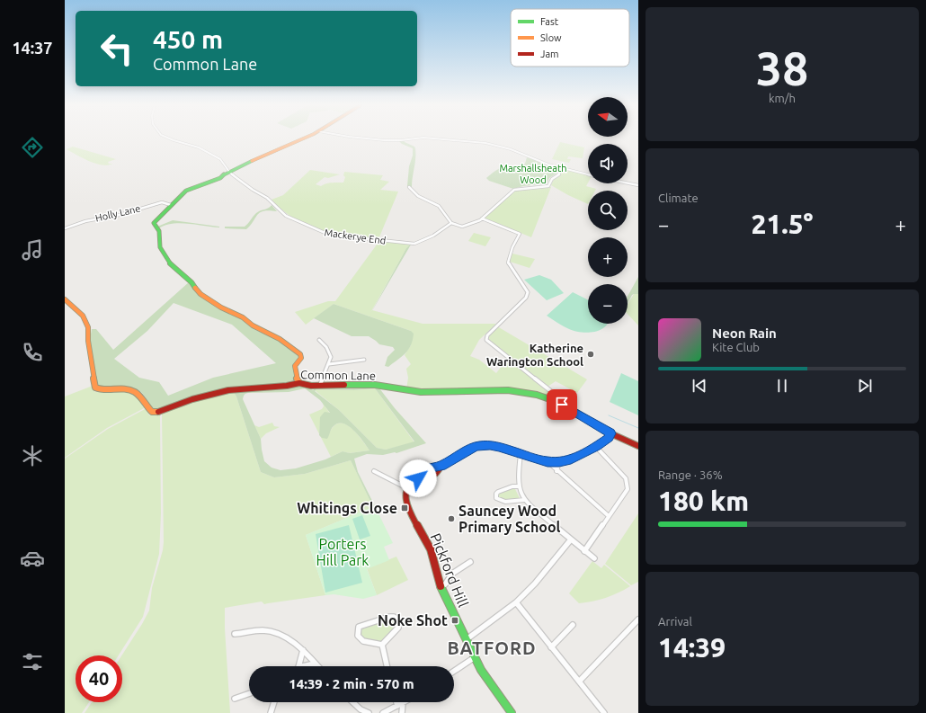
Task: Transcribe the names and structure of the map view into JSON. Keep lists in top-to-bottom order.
{
  "streets": {
    "street": [
      "Holly Lane",
      "Mackerye End",
      "Common Lane",
      "Pickford Hill"
    ]
  },
  "districts": ["BATFORD"],
  "parks": ["Marshallsheath Wood", "Porters Hill Park"],
  "places": {
    "other": ["Katherine Warington School", "Sauncey Wood Primary School"],
    "transit": ["Whitings Close", "Noke Shot"]
  },
  "legend": ["Fast", "Slow", "Jam"],
  "north": "left",
  "page": {
    "tabs": "14:37",
    "tile": [
      ["38", "km/h"],
      "Climate",
      ["Range · 36%", "180 km"],
      ["Arrival", "14:39"]
    ],
    "turn": ["450 m", "Common Lane"],
    "map_buttons": ["+", "−"],
    "heat": ["−", "21.5°", "+"],
    "song": ["Neon Rain", "Kite Club"],
    "limit": "40",
    "trip": "14:39 · 2 min · 570 m"
  }
}
